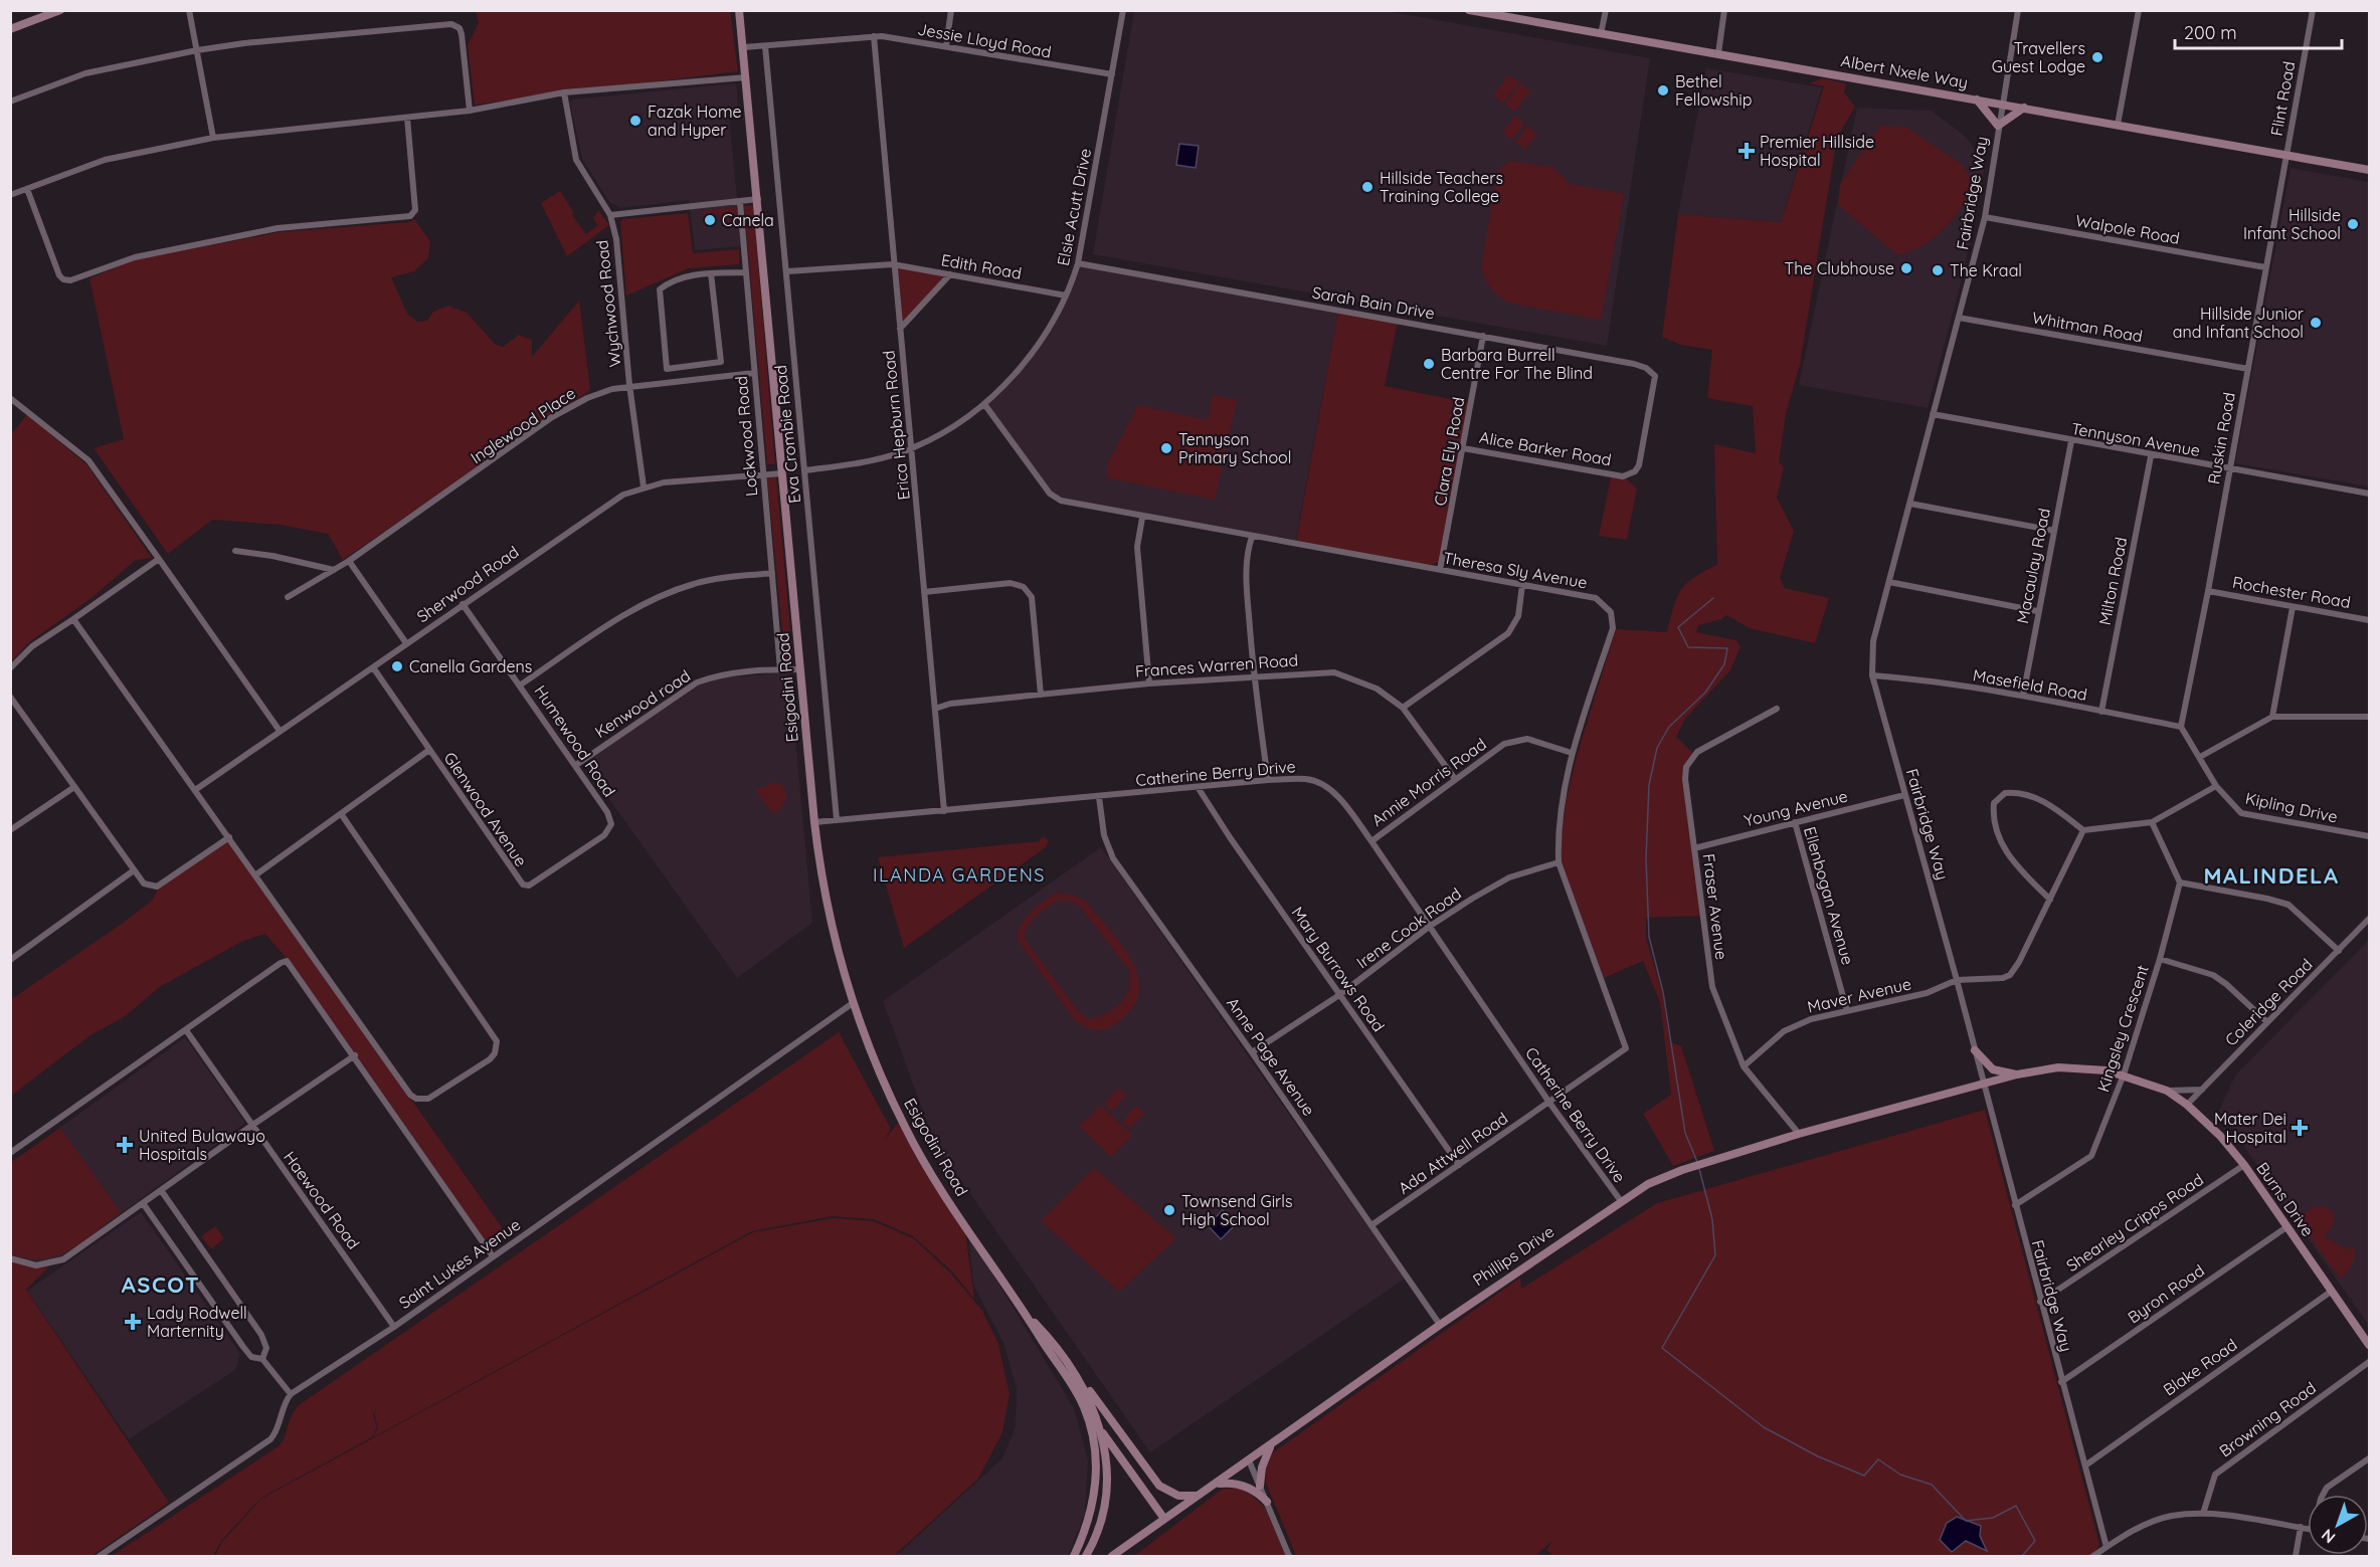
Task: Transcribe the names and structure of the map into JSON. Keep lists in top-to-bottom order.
{
  "streets": {
    "main road": [
      "Albert Nxele Way",
      "Esigodini Road",
      "Burns Drive",
      "Phillips Drive"
    ],
    "street": [
      "Jessie Lloyd Road",
      "Flint Road",
      "Fairbridge Way",
      "Elsie Acutt Drive",
      "Walpole Road",
      "Edith Road",
      "Sarah Bain Drive",
      "Wychwood Road",
      "Whitman Road",
      "Inglewood Place",
      "Erica Hepburn Road",
      "Eva Crombie Road",
      "Lockwood Road",
      "Ruskin Road",
      "Tennyson Avenue",
      "Alice Barker Road",
      "Clara Ely Road",
      "Macaulay Road",
      "Theresa Sly Avenue",
      "Milton Road",
      "Sherwood Road",
      "Rochester Road",
      "Frances Warren Road",
      "Masefield Road",
      "Kenwood road",
      "Humewood Road",
      "Catherine Berry Drive",
      "Annie Morris Road",
      "Kipling Drive",
      "Young Avenue",
      "Glenwood Avenue",
      "Ellenbogan Avenue",
      "Fraser Avenue",
      "Irene Cook Road",
      "Mary Burrows Road",
      "Maver Avenue",
      "Coleridge Road",
      "Kingsley Crescent",
      "Anne Page Avenue",
      "Ada Attwell Road",
      "Haewood Road",
      "Shearley Cripps Road",
      "Saint Lukes Avenue",
      "Byron Road",
      "Blake Road",
      "Browning Road"
    ]
  },
  "crossings": [
    ["Jessie Lloyd Road", "Elsie Acutt Drive"],
    ["Jessie Lloyd Road", "Erica Hepburn Road"],
    ["Jessie Lloyd Road", "Eva Crombie Road"],
    ["Jessie Lloyd Road", "Esigodini Road"],
    ["Albert Nxele Way", "Flint Road"],
    ["Albert Nxele Way", "Fairbridge Way"],
    ["Albert Nxele Way", "Ruskin Road"],
    ["Flint Road", "Ruskin Road"],
    ["Fairbridge Way", "Walpole Road"],
    ["Fairbridge Way", "Whitman Road"],
    ["Fairbridge Way", "Tennyson Avenue"],
    ["Fairbridge Way", "Masefield Road"],
    ["Fairbridge Way", "Young Avenue"],
    ["Fairbridge Way", "Maver Avenue"],
    ["Fairbridge Way", "Kingsley Crescent"],
    ["Fairbridge Way", "Burns Drive"],
    ["Fairbridge Way", "Shearley Cripps Road"],
    ["Fairbridge Way", "Phillips Drive"],
    ["Fairbridge Way", "Byron Road"],
    ["Fairbridge Way", "Blake Road"],
    ["Elsie Acutt Drive", "Edith Road"],
    ["Elsie Acutt Drive", "Sarah Bain Drive"],
    ["Elsie Acutt Drive", "Erica Hepburn Road"],
    ["Elsie Acutt Drive", "Eva Crombie Road"],
    ["Elsie Acutt Drive", "Theresa Sly Avenue"],
    ["Walpole Road", "Ruskin Road"],
    ["Edith Road", "Erica Hepburn Road"],
    ["Edith Road", "Eva Crombie Road"],
    ["Sarah Bain Drive", "Alice Barker Road"],
    ["Sarah Bain Drive", "Clara Ely Road"],
    ["Wychwood Road", "Inglewood Place"],
    ["Wychwood Road", "Sherwood Road"],
    ["Whitman Road", "Ruskin Road"],
    ["Inglewood Place", "Lockwood Road"],
    ["Erica Hepburn Road", "Frances Warren Road"],
    ["Erica Hepburn Road", "Catherine Berry Drive"],
    ["Eva Crombie Road", "Catherine Berry Drive"],
    ["Lockwood Road", "Sherwood Road"],
    ["Lockwood Road", "Kenwood road"],
    ["Ruskin Road", "Tennyson Avenue"],
    ["Ruskin Road", "Rochester Road"],
    ["Ruskin Road", "Masefield Road"],
    ["Ruskin Road", "Kipling Drive"],
    ["Tennyson Avenue", "Macaulay Road"],
    ["Tennyson Avenue", "Milton Road"],
    ["Alice Barker Road", "Clara Ely Road"],
    ["Clara Ely Road", "Theresa Sly Avenue"],
    ["Macaulay Road", "Masefield Road"],
    ["Theresa Sly Avenue", "Catherine Berry Drive"],
    ["Theresa Sly Avenue", "Annie Morris Road"],
    ["Theresa Sly Avenue", "Irene Cook Road"],
    ["Theresa Sly Avenue", "Ada Attwell Road"],
    ["Milton Road", "Masefield Road"],
    ["Sherwood Road", "Esigodini Road"],
    ["Sherwood Road", "Humewood Road"],
    ["Sherwood Road", "Glenwood Avenue"],
    ["Frances Warren Road", "Annie Morris Road"],
    ["Masefield Road", "Kipling Drive"],
    ["Esigodini Road", "Kenwood road"],
    ["Esigodini Road", "Catherine Berry Drive"],
    ["Esigodini Road", "Saint Lukes Avenue"],
    ["Kenwood road", "Humewood Road"],
    ["Humewood Road", "Glenwood Avenue"],
    ["Catherine Berry Drive", "Annie Morris Road"],
    ["Catherine Berry Drive", "Irene Cook Road"],
    ["Catherine Berry Drive", "Mary Burrows Road"],
    ["Catherine Berry Drive", "Anne Page Avenue"],
    ["Catherine Berry Drive", "Ada Attwell Road"],
    ["Catherine Berry Drive", "Phillips Drive"],
    ["Young Avenue", "Ellenbogan Avenue"],
    ["Young Avenue", "Fraser Avenue"],
    ["Ellenbogan Avenue", "Maver Avenue"],
    ["Fraser Avenue", "Maver Avenue"],
    ["Fraser Avenue", "Phillips Drive"],
    ["Irene Cook Road", "Mary Burrows Road"],
    ["Irene Cook Road", "Anne Page Avenue"],
    ["Mary Burrows Road", "Ada Attwell Road"],
    ["Coleridge Road", "Burns Drive"],
    ["Kingsley Crescent", "Burns Drive"],
    ["Anne Page Avenue", "Ada Attwell Road"],
    ["Anne Page Avenue", "Phillips Drive"],
    ["Burns Drive", "Shearley Cripps Road"],
    ["Burns Drive", "Phillips Drive"],
    ["Burns Drive", "Byron Road"],
    ["Burns Drive", "Blake Road"],
    ["Haewood Road", "Saint Lukes Avenue"]
  ],
  "districts": ["ILANDA GARDENS", "MALINDELA", "ASCOT"],
  "places": {
    "other": [
      "Travellers Guest Lodge",
      "Bethel Fellowship",
      "Fazak Home and Hyper",
      "Hillside Teachers Training College",
      "Canela",
      "Hillside Infant School",
      "The Clubhouse",
      "The Kraal",
      "Hillside Junior and Infant School",
      "Barbara Burrell Centre For The Blind",
      "Tennyson Primary School",
      "Canella Gardens",
      "Townsend Girls High School"
    ],
    "health": [
      "Premier Hillside Hospital",
      "Mater Dei Hospital",
      "United Bulawayo Hospitals",
      "Lady Rodwell Marternity"
    ]
  },
  "scale_bar": "200 m",
  "north": "bottom left"
}
